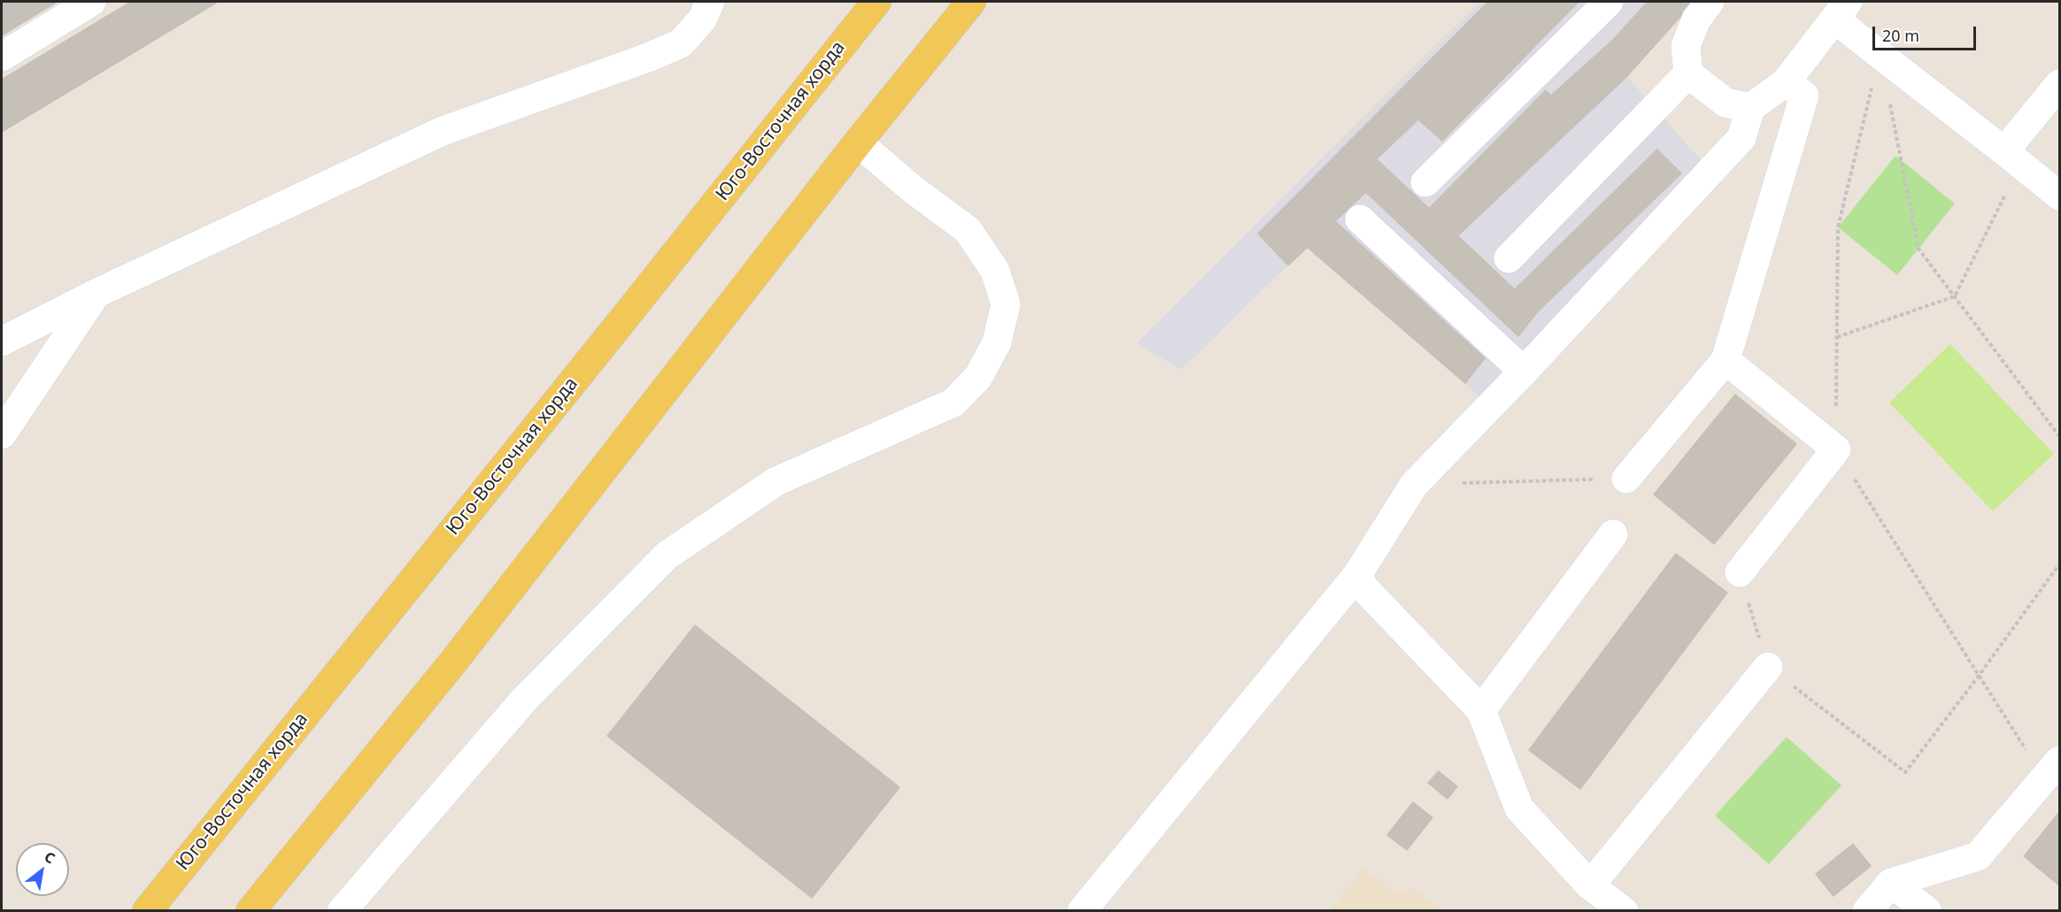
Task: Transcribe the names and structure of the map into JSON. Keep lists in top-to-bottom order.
{
  "streets": {
    "main road": ["Юго-Восточная хорда"]
  },
  "scale_bar": "20 m",
  "north": "top right"
}
